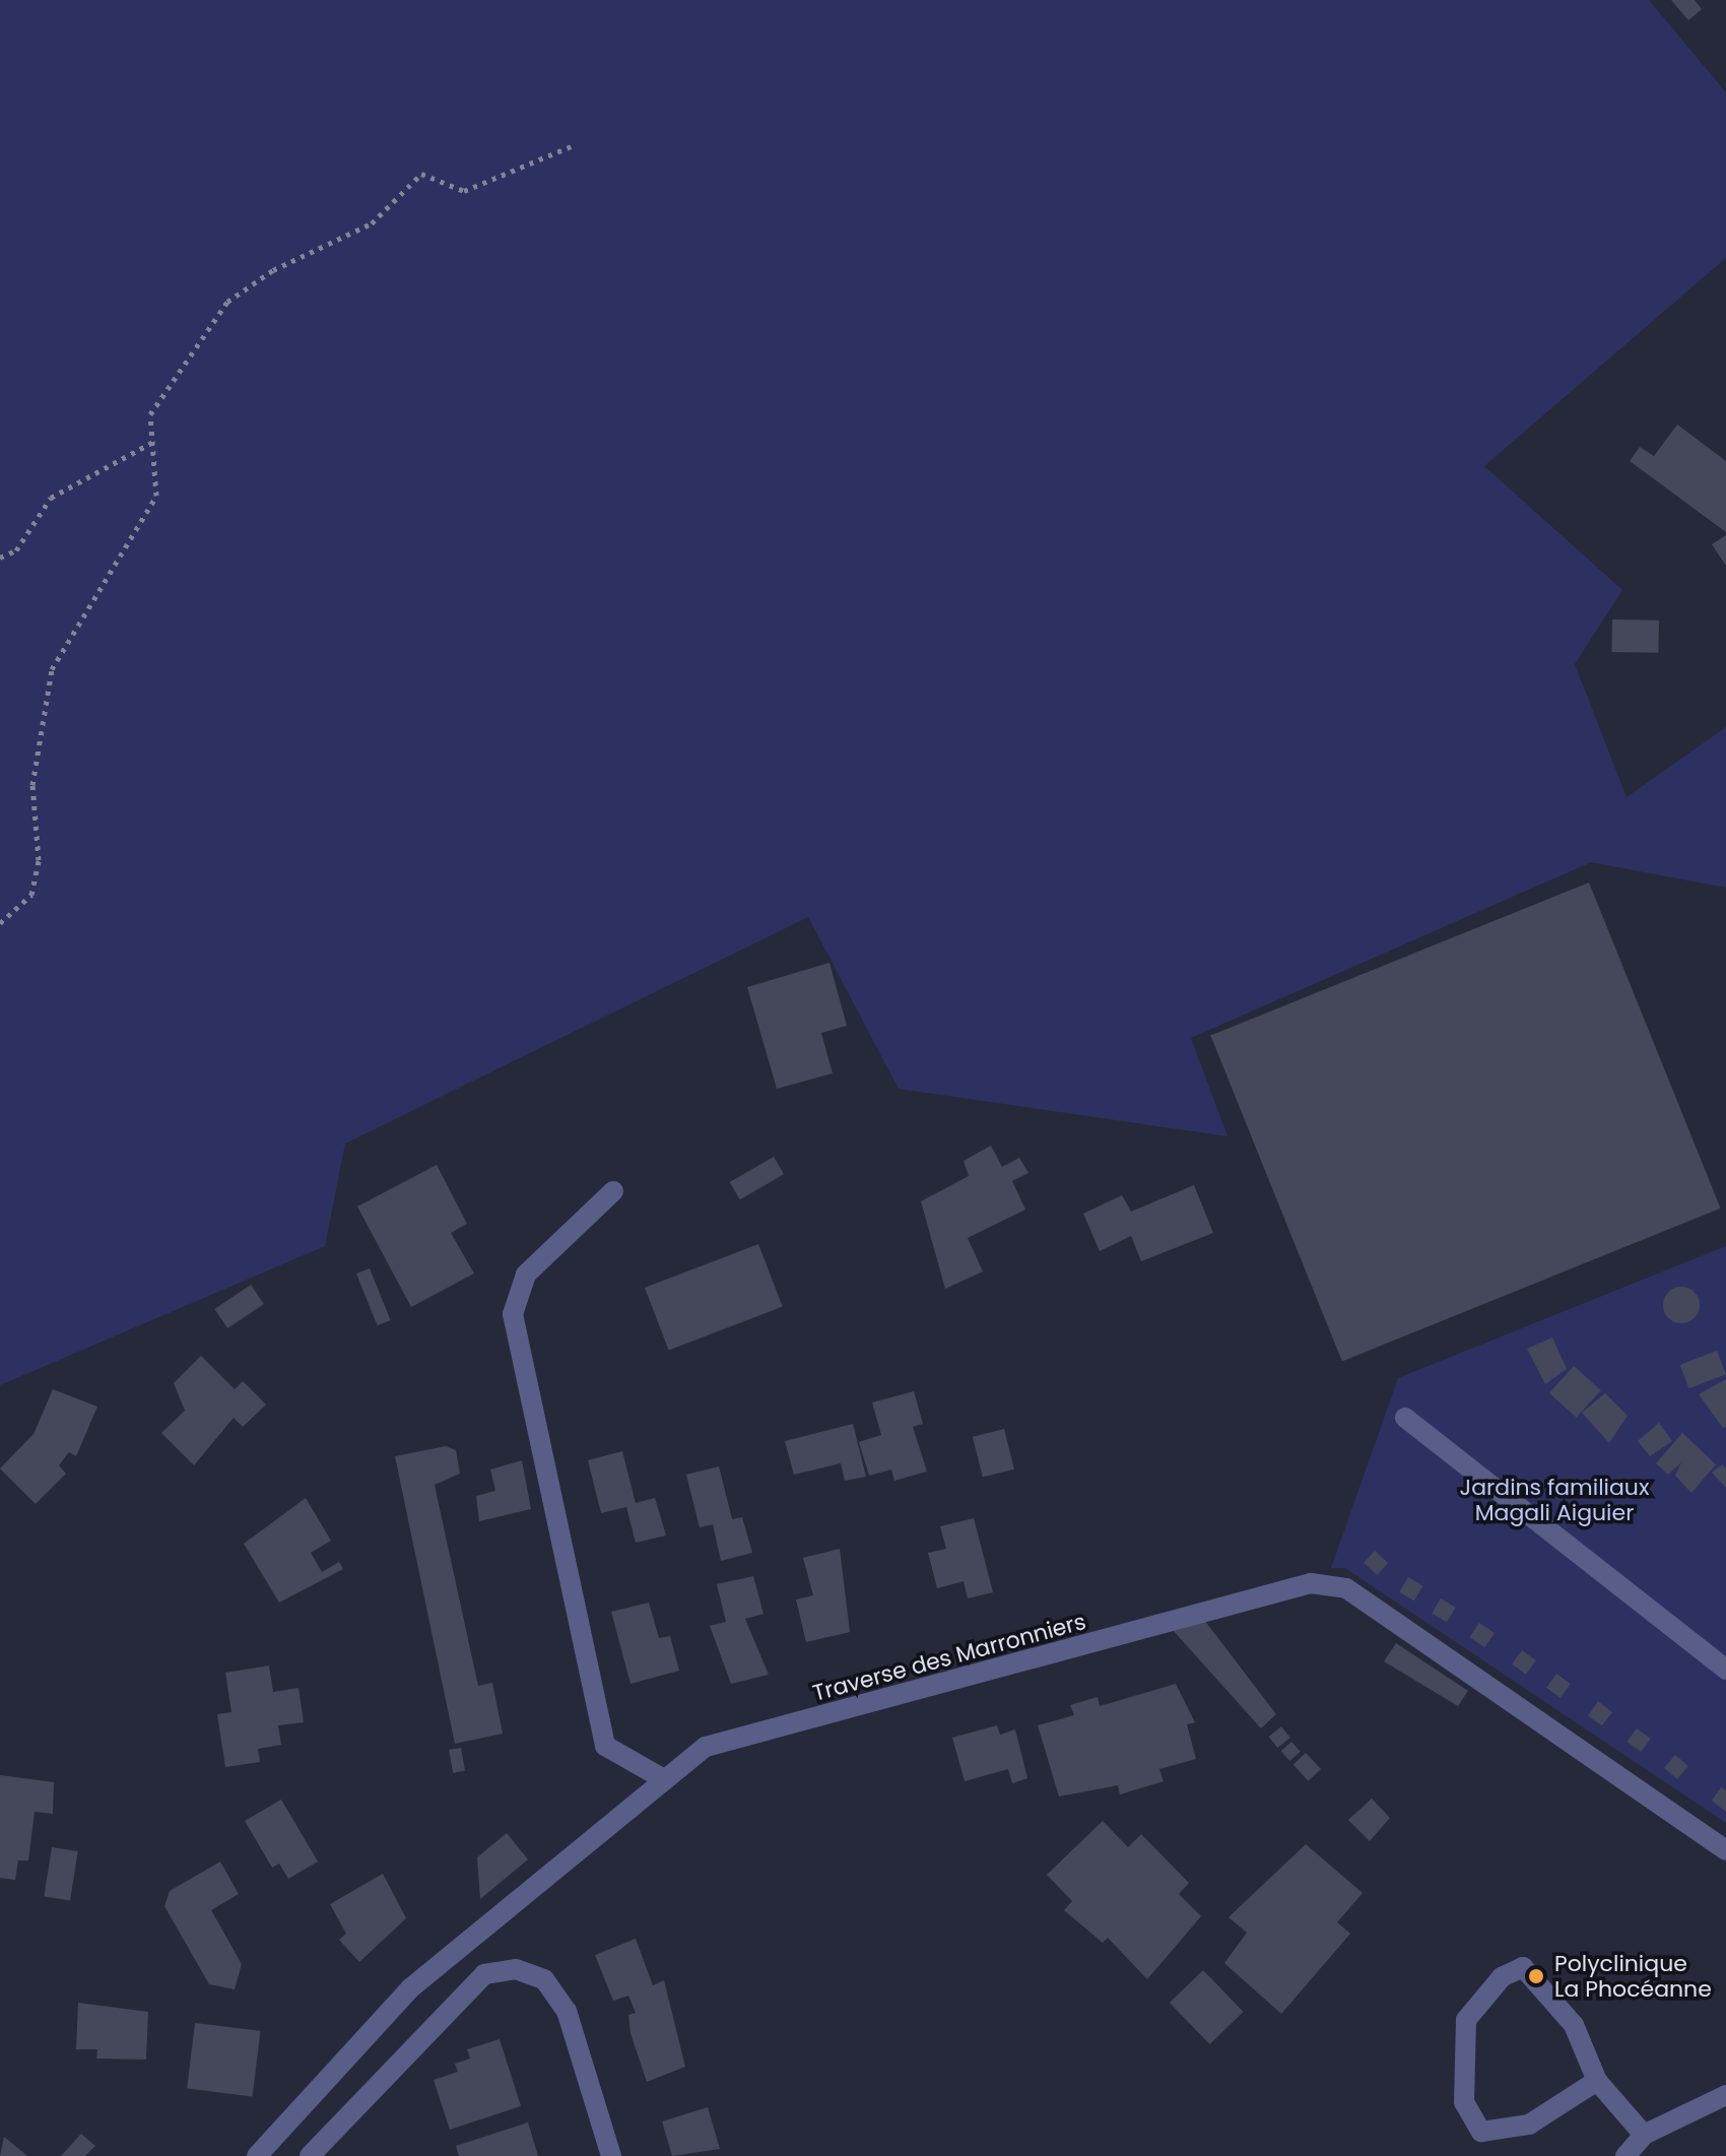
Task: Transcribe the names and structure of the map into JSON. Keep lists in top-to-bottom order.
{
  "streets": {
    "street": ["Traverse des Marronniers"]
  },
  "parks": ["Jardins familiaux Magali Aiguier"],
  "places": ["Polyclinique La Phocéanne"]
}
